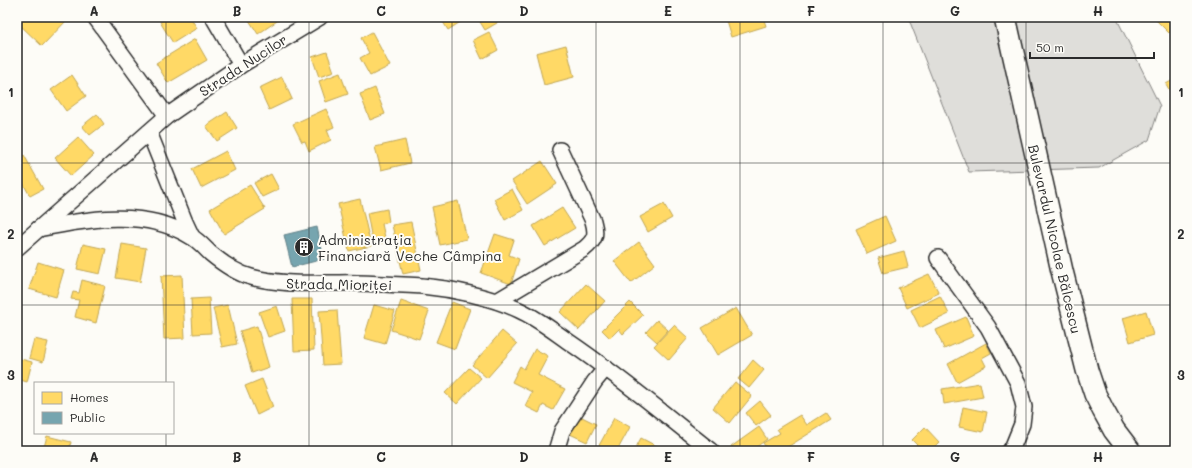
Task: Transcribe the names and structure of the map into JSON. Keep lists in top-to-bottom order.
{
  "streets": {
    "street": ["Strada Nucilor", "Bulevardul Nicolae Bălcescu", "Strada Mioriței"]
  },
  "places": {
    "building": ["Administrația Financiară Veche Câmpina"]
  },
  "legend": ["Homes", "Public"],
  "scale_bar": "50 m",
  "grid": {
    "columns": [
      "A",
      "B",
      "C",
      "D",
      "E",
      "F",
      "G",
      "H"
    ],
    "rows": ["1", "2", "3"]
  }
}
